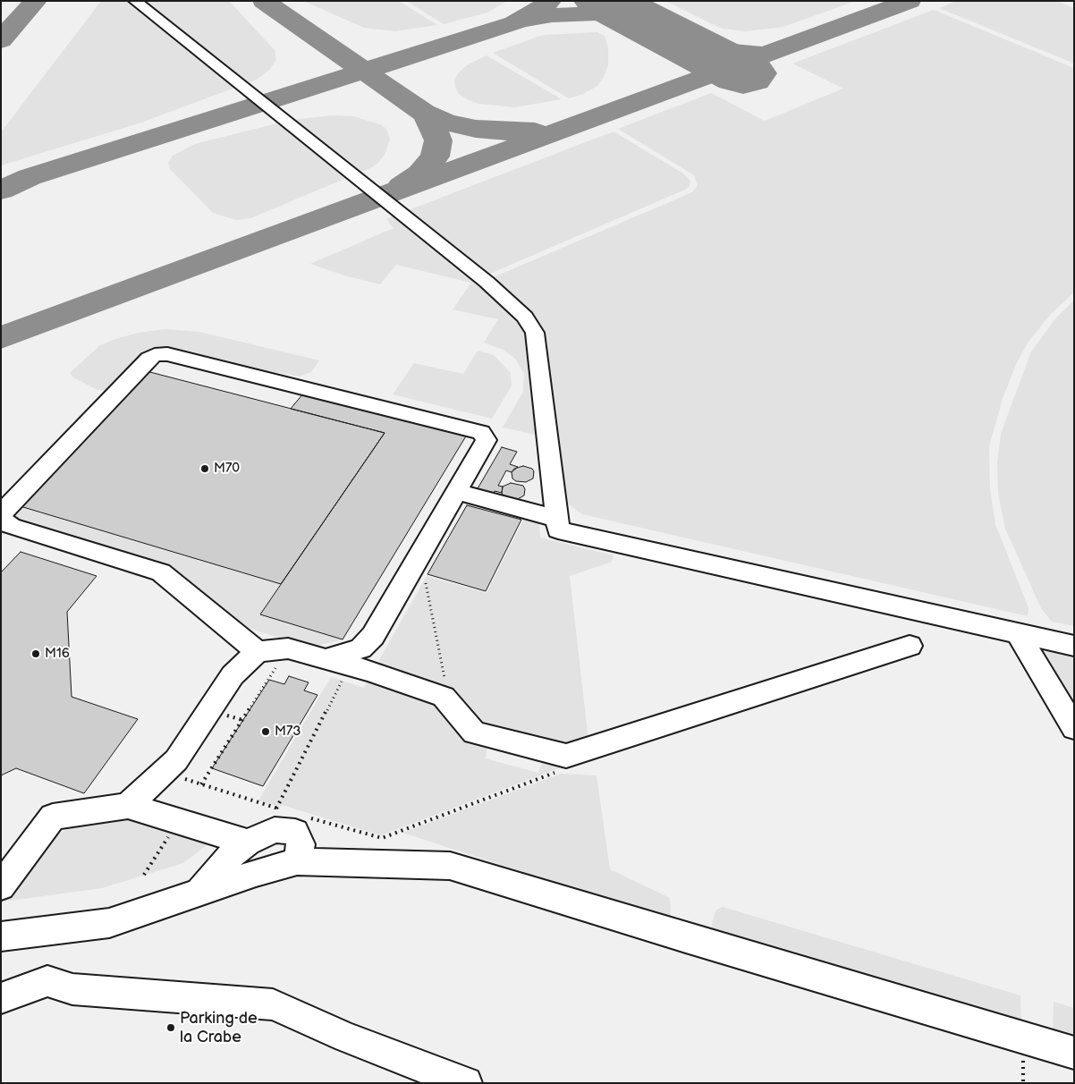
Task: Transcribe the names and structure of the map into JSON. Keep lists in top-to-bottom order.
{
  "places": [
    "M70",
    "M16",
    "M73",
    "Parking de la Crabe"
  ]
}
